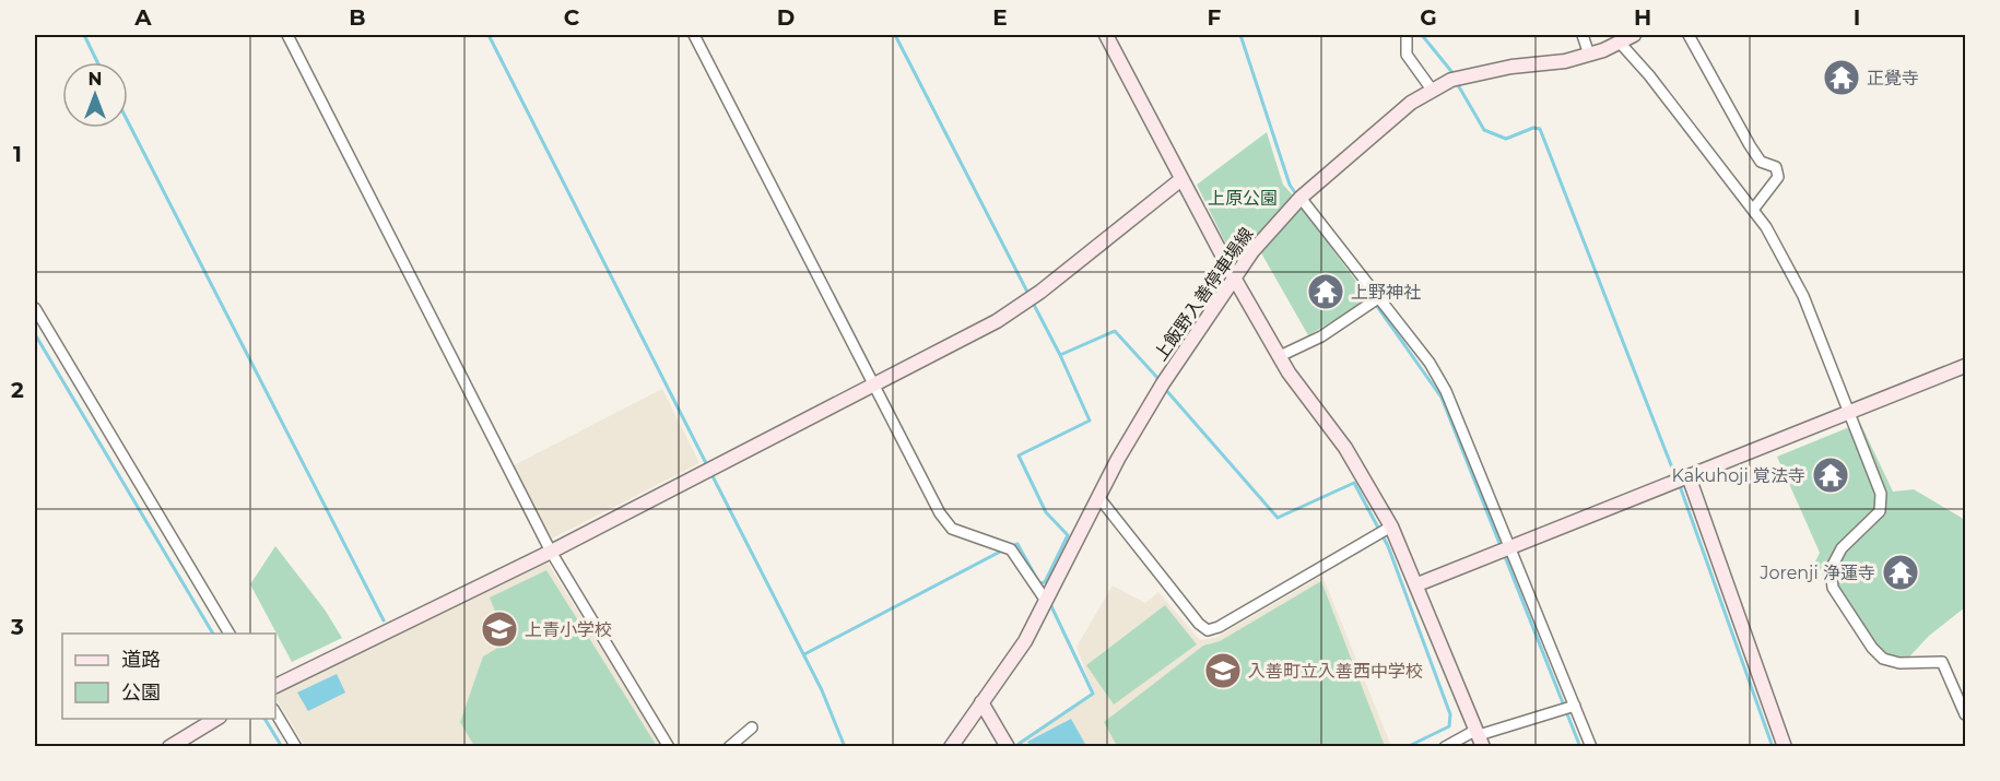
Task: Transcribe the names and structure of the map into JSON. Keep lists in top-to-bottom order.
{
  "streets": {
    "street": ["上飯野入善停車場線"]
  },
  "parks": ["上原公園"],
  "places": {
    "temple": [
      "正覺寺",
      "上野神社",
      "Kakuhoji 覚法寺",
      "Jorenji 浄蓮寺"
    ],
    "school or university": ["上青小学校", "入善町立入善西中学校"]
  },
  "legend": ["道路", "公園"],
  "north": "top",
  "grid": {
    "columns": [
      "A",
      "B",
      "C",
      "D",
      "E",
      "F",
      "G",
      "H",
      "I"
    ],
    "rows": ["1", "2", "3"]
  }
}
